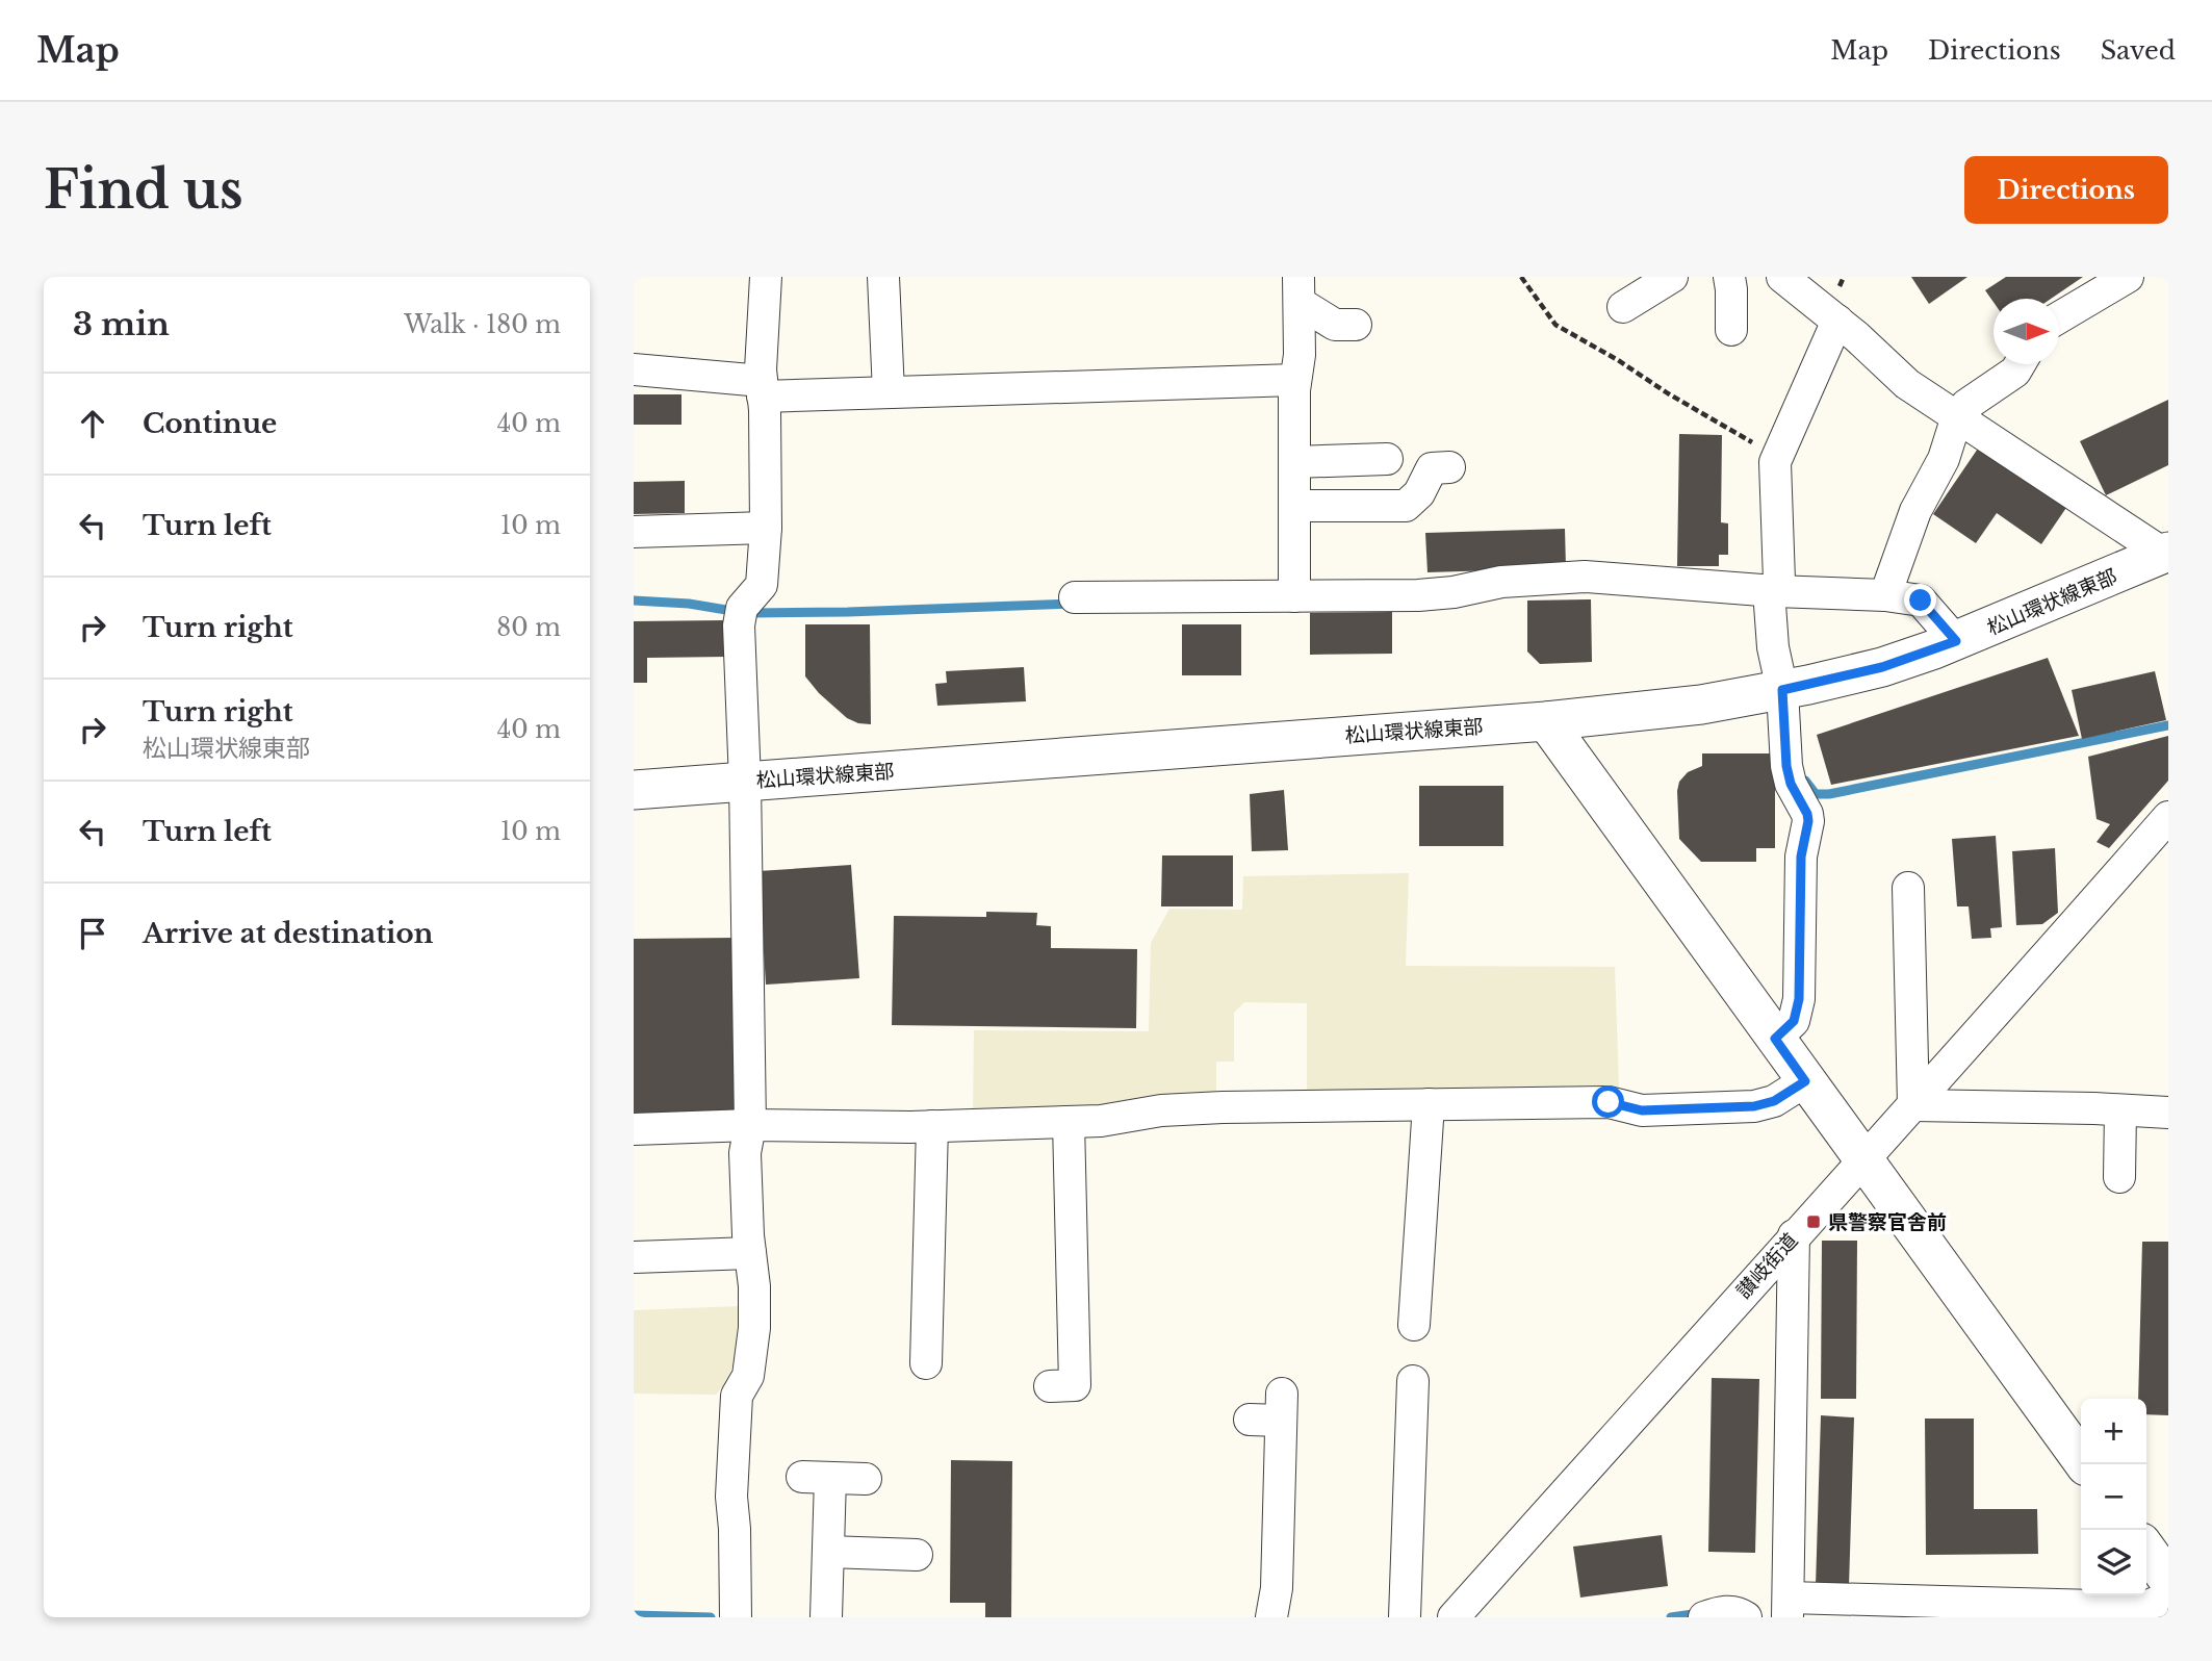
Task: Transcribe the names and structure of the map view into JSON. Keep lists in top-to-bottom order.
{
  "streets": {
    "street": ["松山環状線東部", "讃岐街道"]
  },
  "places": {
    "transit": ["県警察官舎前"]
  },
  "north": "right",
  "page": {
    "header": "Map",
    "nav": ["Map", "Directions", "Saved"],
    "buttons": "Directions",
    "title": "Find us",
    "heading": ["3 min", "Walk · 180 m"],
    "list": [
      ["Continue", "40 m"],
      ["Turn left", "10 m"],
      ["Turn right", "80 m"],
      ["Turn right", "松山環状線東部", "40 m"],
      ["Turn left", "10 m"],
      "Arrive at destination"
    ],
    "map_buttons": ["+", "−"]
  }
}
